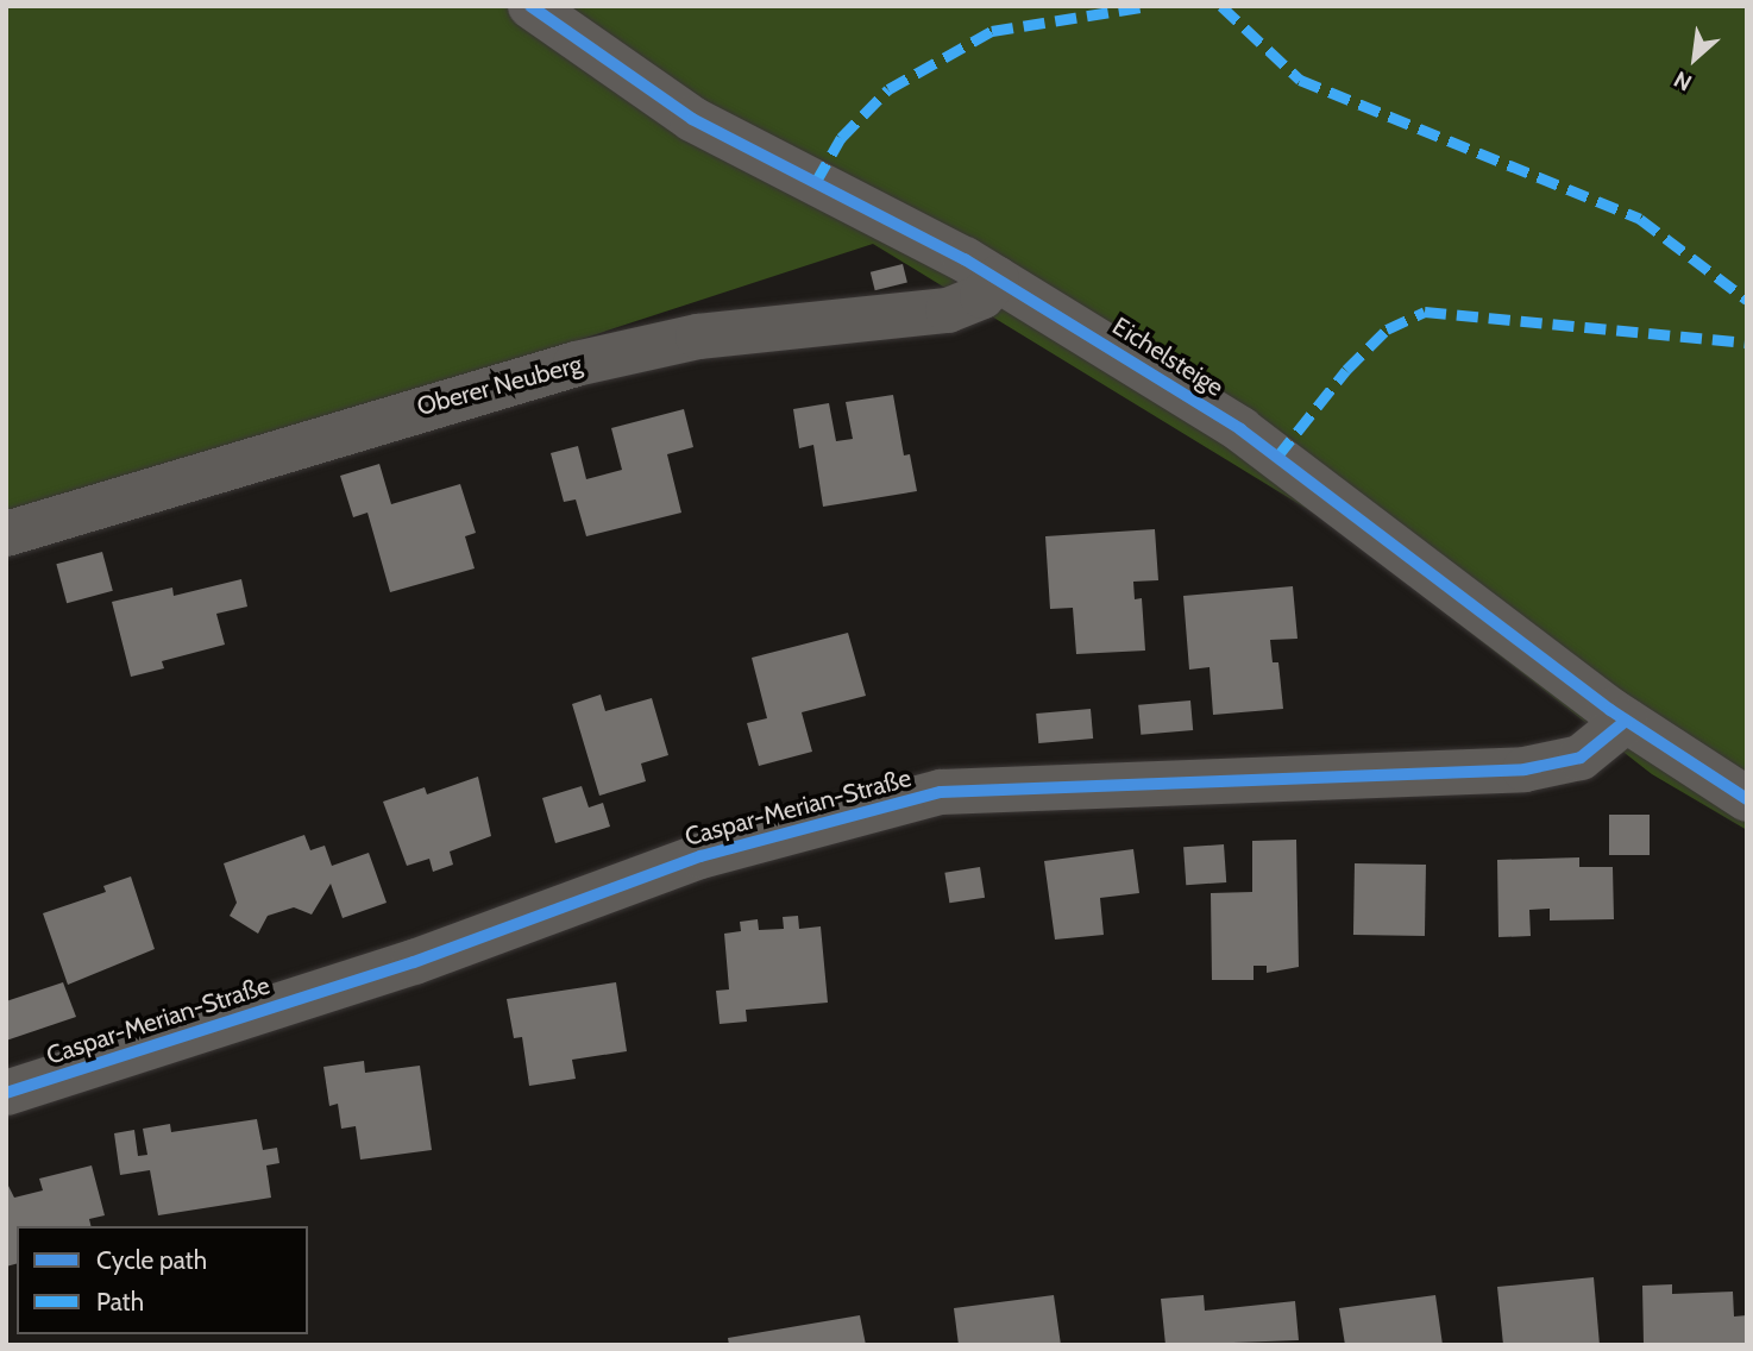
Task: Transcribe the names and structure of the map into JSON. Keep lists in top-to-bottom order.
{
  "streets": {
    "street": ["Eichelsteige", "Oberer Neuberg", "Caspar-Merian-Straße"]
  },
  "crossings": [
    ["Eichelsteige", "Oberer Neuberg"],
    ["Eichelsteige", "Caspar-Merian-Straße"]
  ],
  "legend": ["Cycle path", "Path"],
  "north": "bottom left"
}
